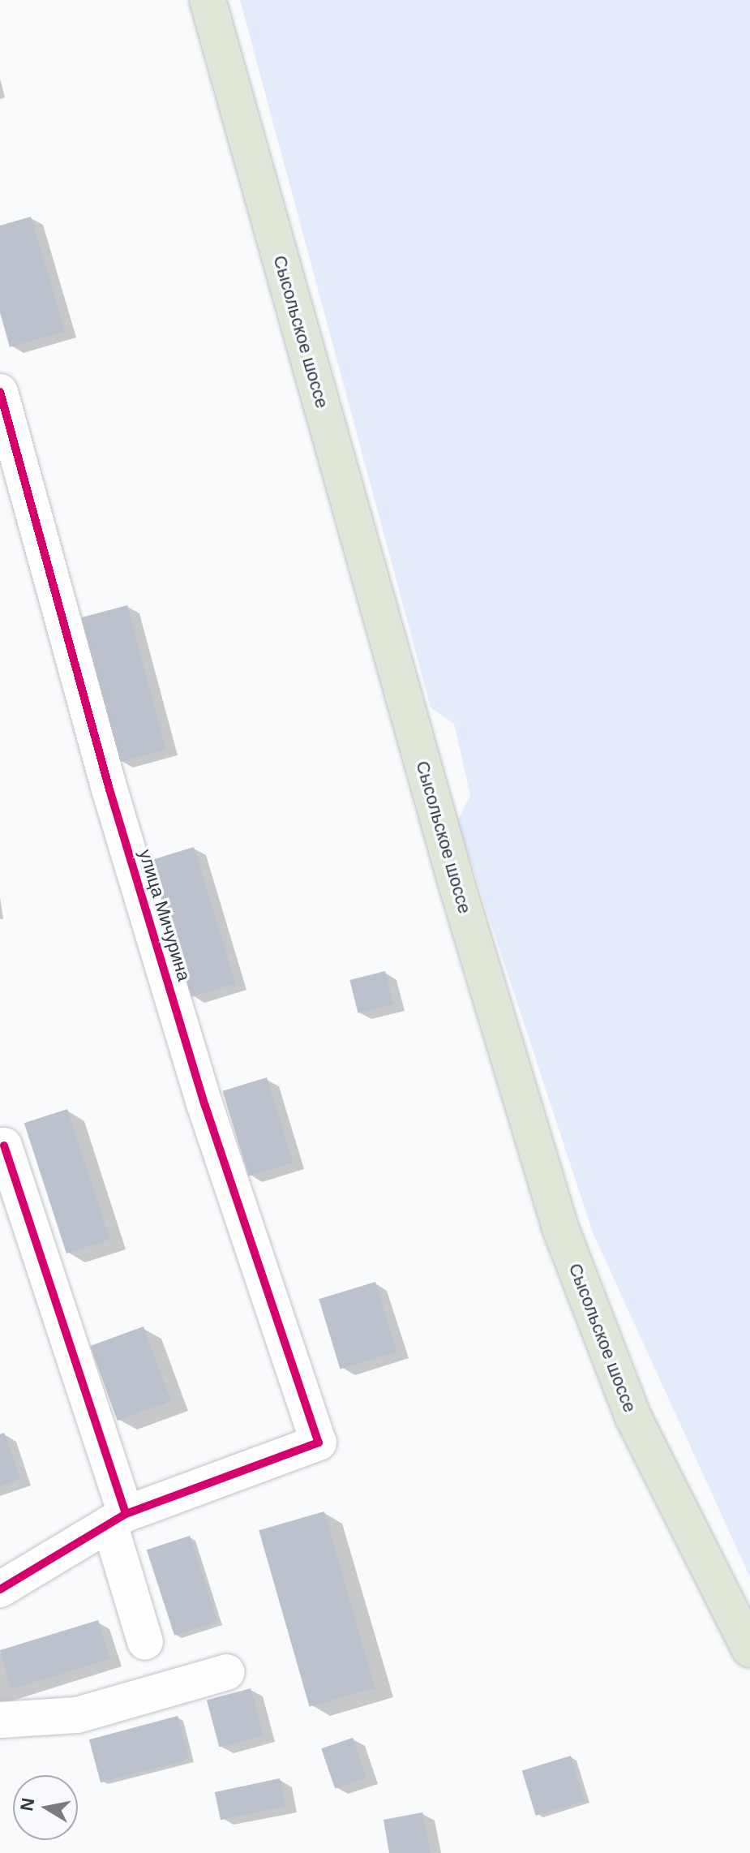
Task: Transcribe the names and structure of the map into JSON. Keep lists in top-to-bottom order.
{
  "streets": {
    "highway": ["Сысольское шоссе"],
    "street": ["улица Мичурина"]
  },
  "north": "left"
}
